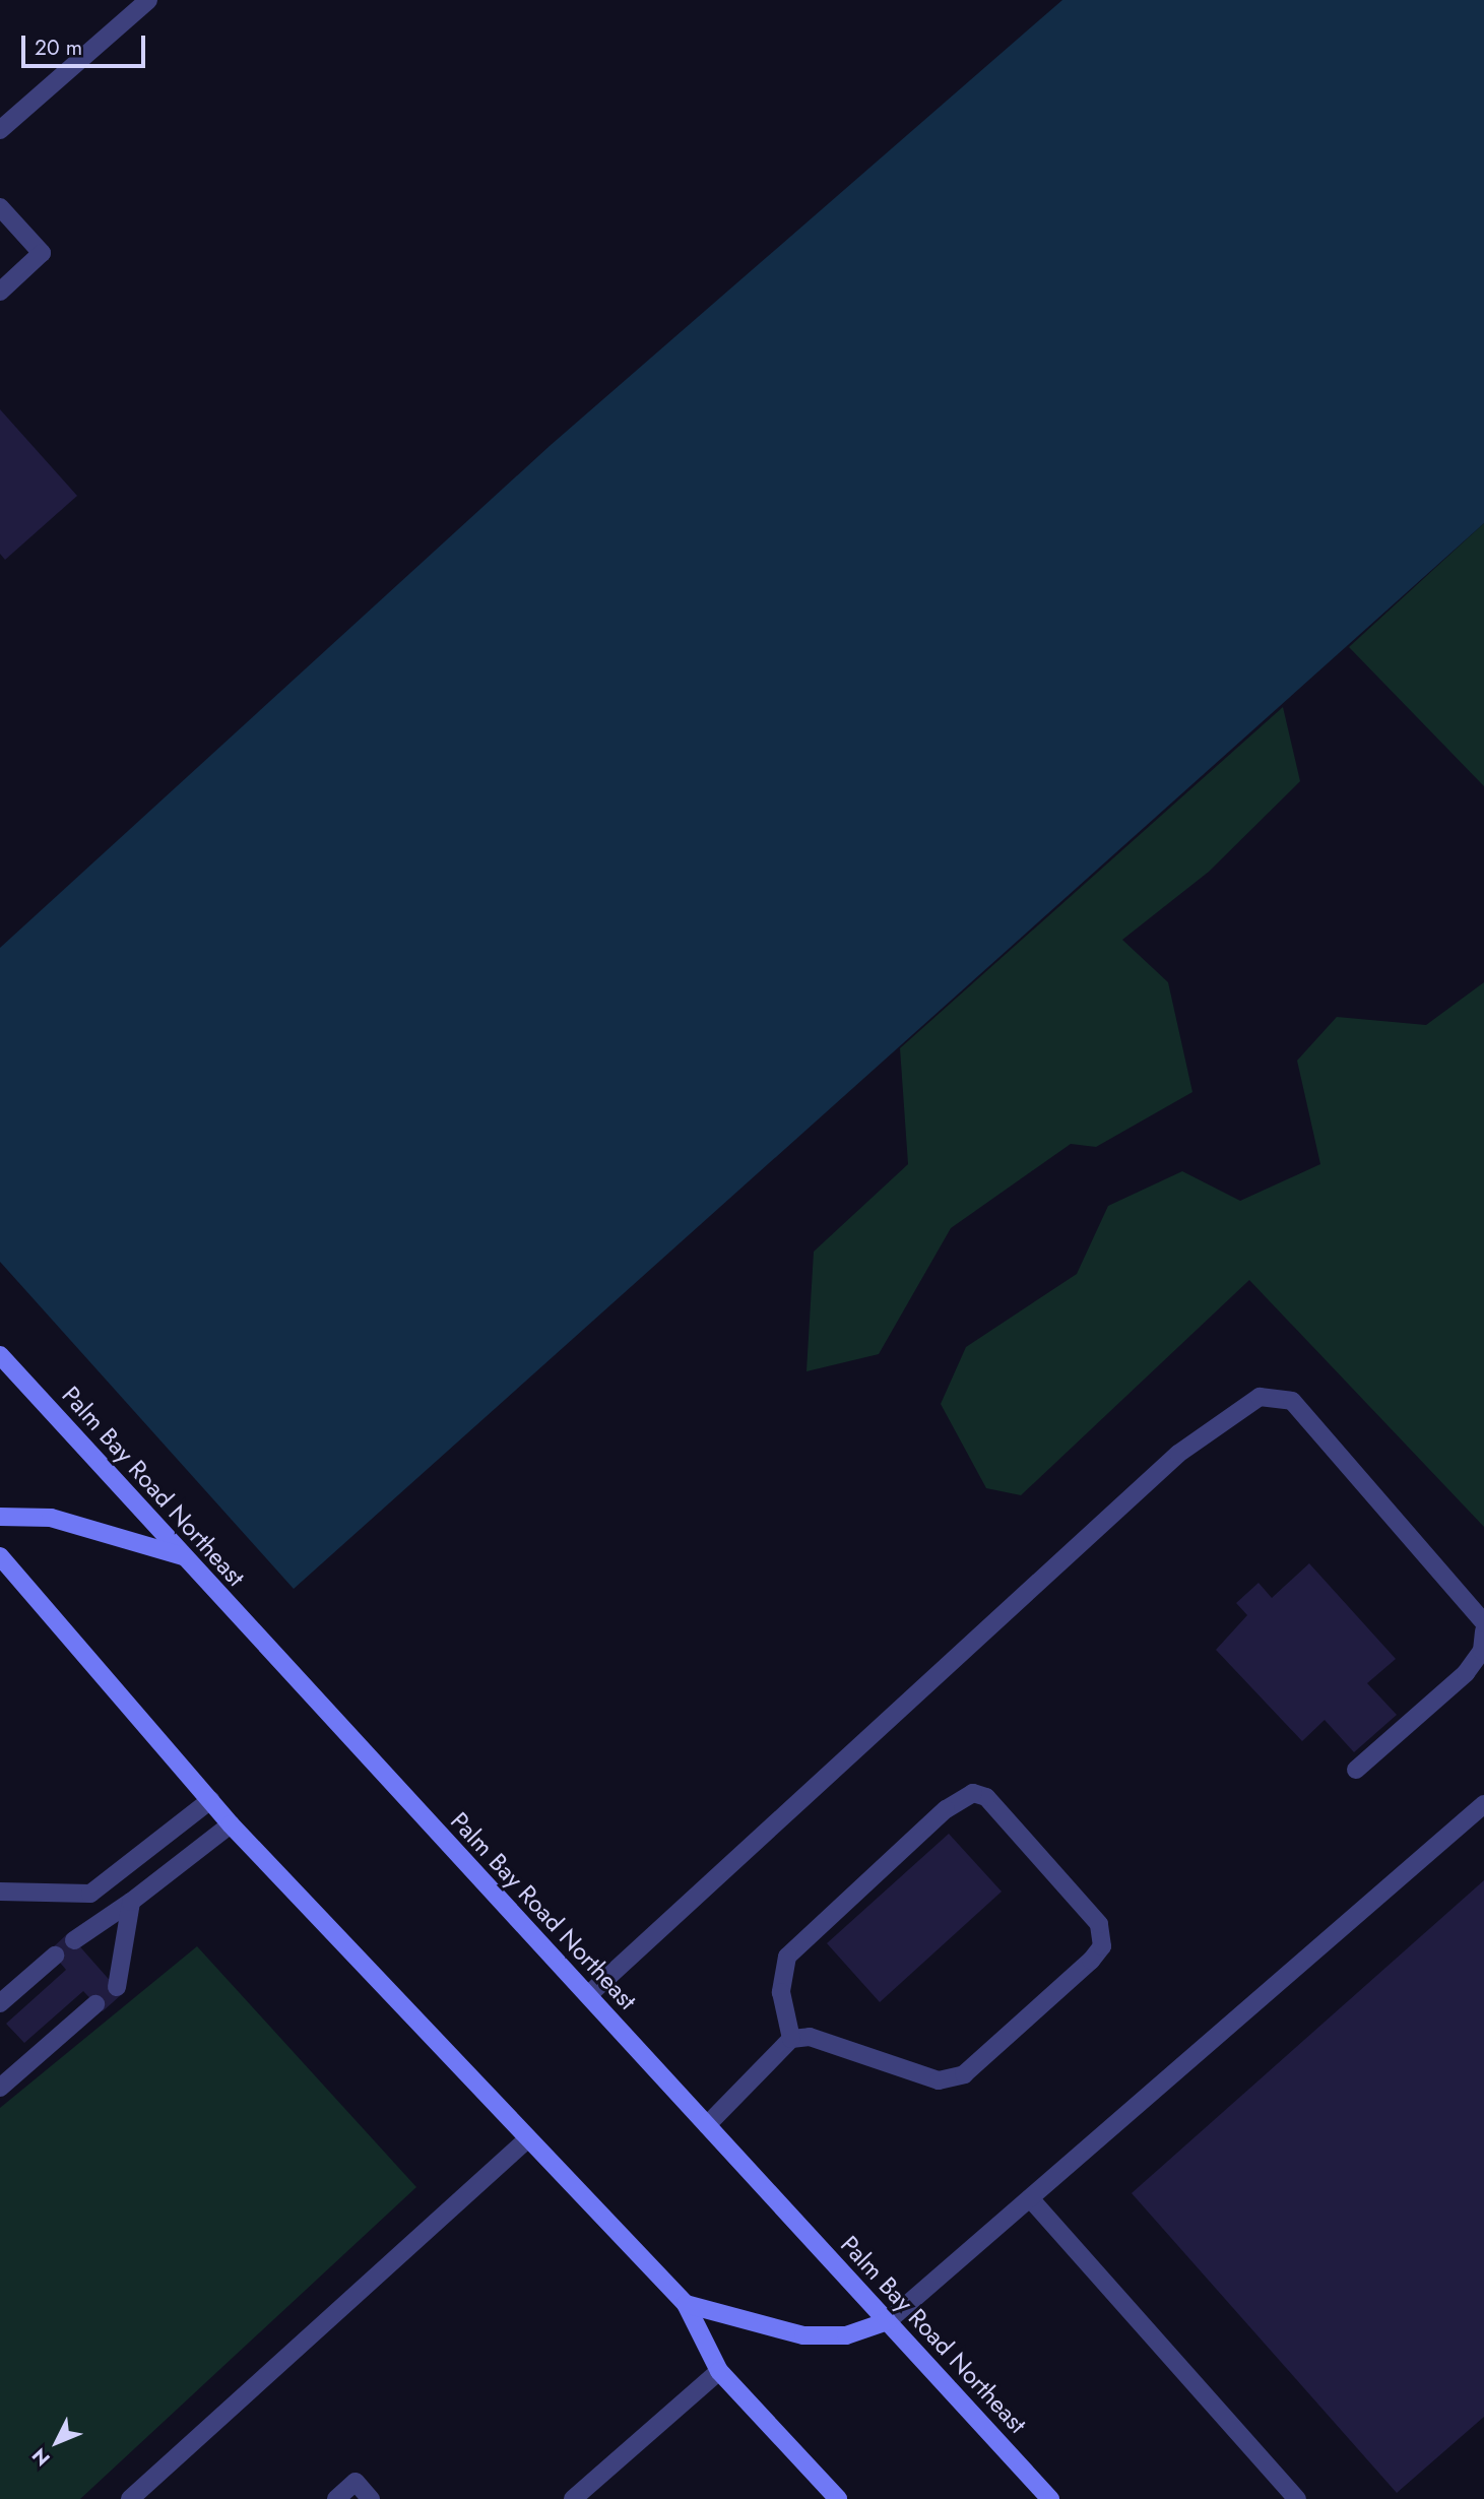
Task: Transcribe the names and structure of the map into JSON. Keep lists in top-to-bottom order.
{
  "streets": {
    "main road": ["Palm Bay Road Northeast"]
  },
  "scale_bar": "20 m",
  "north": "bottom left"
}
